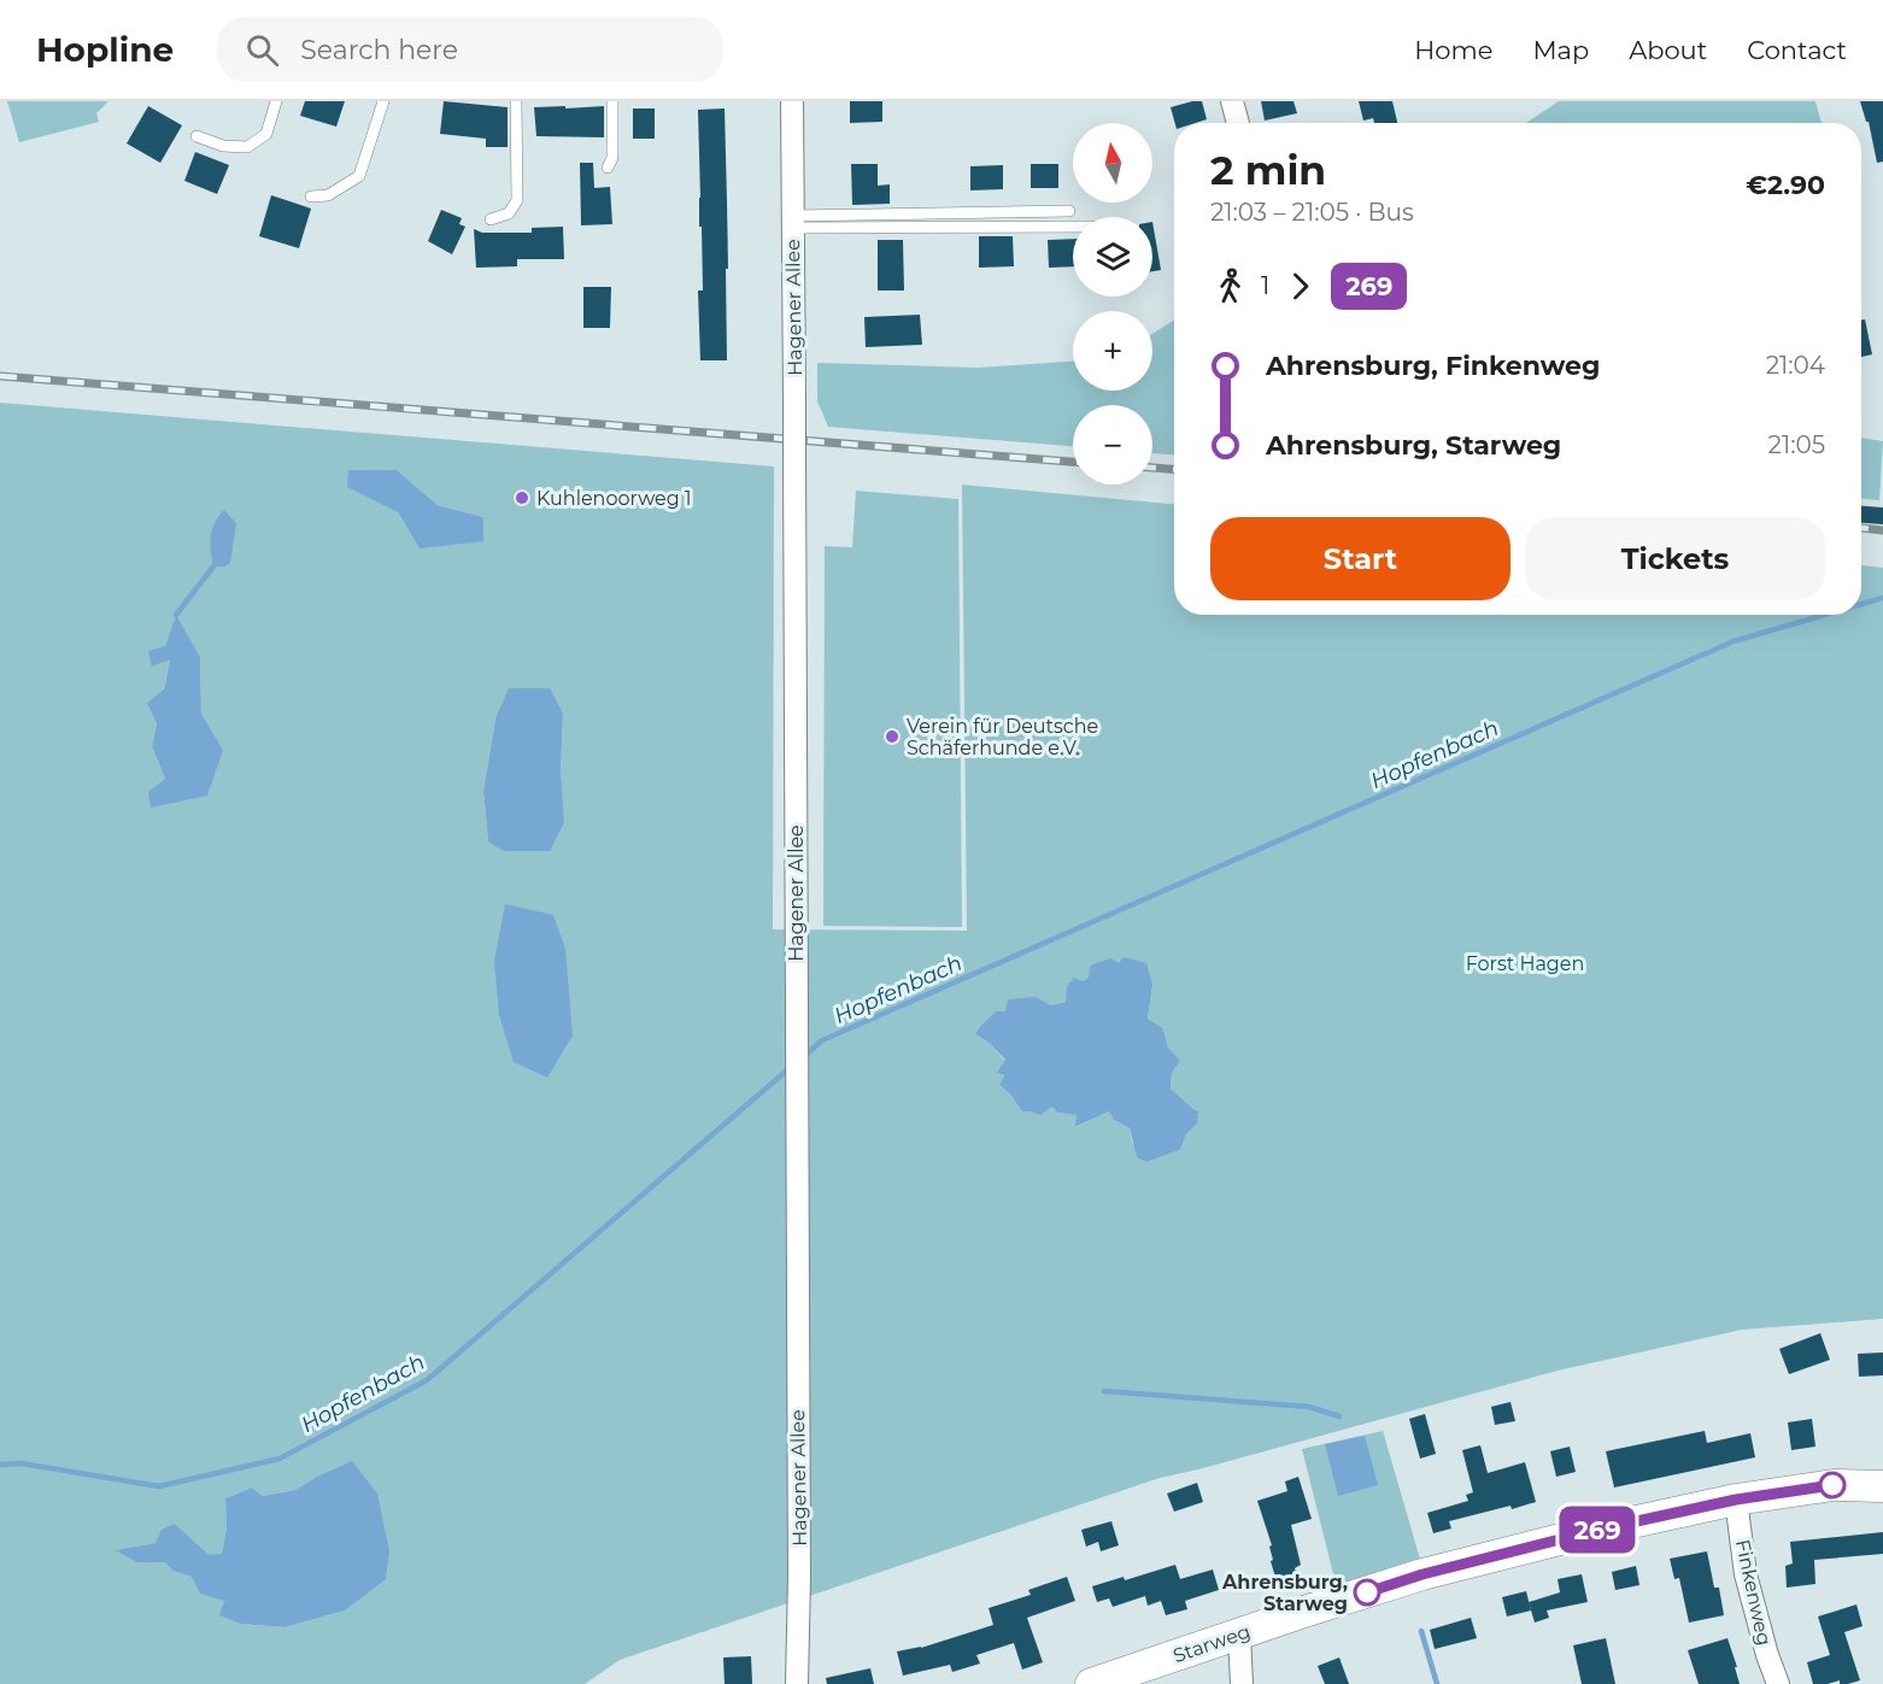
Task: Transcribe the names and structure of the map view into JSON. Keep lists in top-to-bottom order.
{
  "streets": {
    "street": ["Hagener Allee", "Finkenweg", "Starweg"]
  },
  "crossings": [
    ["Finkenweg", "Starweg"]
  ],
  "water": ["Hopfenbach"],
  "parks": ["Forst Hagen"],
  "places": ["Kuhlenoorweg 1", "Verein für Deutsche Schäferhunde e.V.", "Ahrensburg, Starweg"],
  "lines": ["bus line 269"],
  "north": "top",
  "page": {
    "header": "Hopline",
    "search": "Search here",
    "nav": [
      "Home",
      "Map",
      "About",
      "Contact"
    ],
    "on_map": "269",
    "map_buttons": ["+", "−"],
    "heading": ["2 min", "21:03 – 21:05 · Bus", "€2.90"],
    "legs": ["1", "269"],
    "list": [
      {
        "name": "Ahrensburg, Finkenweg",
        "value": "21:04"
      },
      {
        "name": "Ahrensburg, Starweg",
        "value": "21:05"
      }
    ],
    "buttons": ["Start", "Tickets"]
  }
}
